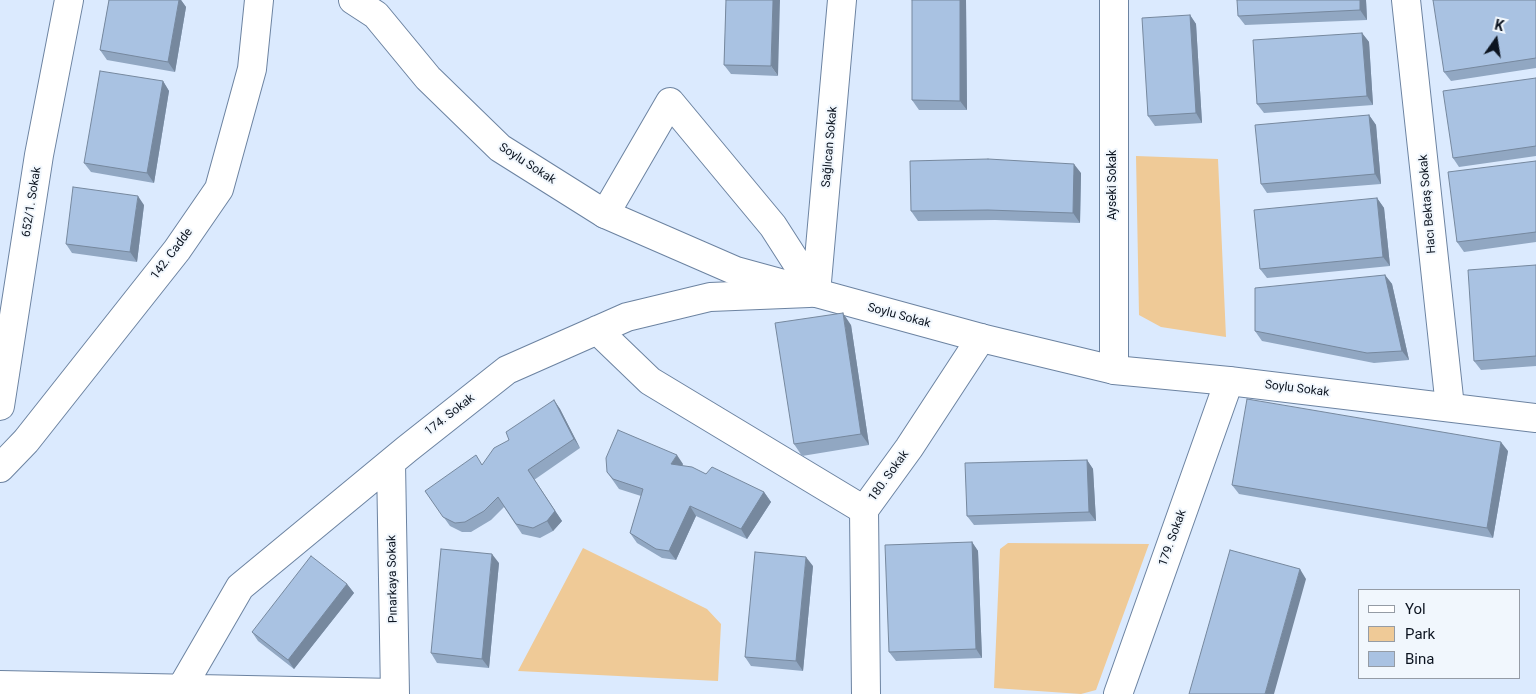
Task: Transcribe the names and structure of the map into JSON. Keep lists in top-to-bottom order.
{
  "streets": {
    "street": [
      "Sağlıcan Sokak",
      "Soylu Sokak",
      "Ayseki Sokak",
      "652/1. Sokak",
      "Hacı Bektaş Sokak",
      "142. Cadde",
      "174. Sokak",
      "180. Sokak",
      "179. Sokak",
      "Pınarkaya Sokak"
    ]
  },
  "crossings": [
    ["Sağlıcan Sokak", "Soylu Sokak"],
    ["Sağlıcan Sokak", "174. Sokak"],
    ["Soylu Sokak", "Ayseki Sokak"],
    ["Soylu Sokak", "Hacı Bektaş Sokak"],
    ["Soylu Sokak", "174. Sokak"],
    ["Soylu Sokak", "180. Sokak"],
    ["Soylu Sokak", "179. Sokak"],
    ["174. Sokak", "Pınarkaya Sokak"]
  ],
  "legend": ["Yol", "Park", "Bina"],
  "north": "top"
}
